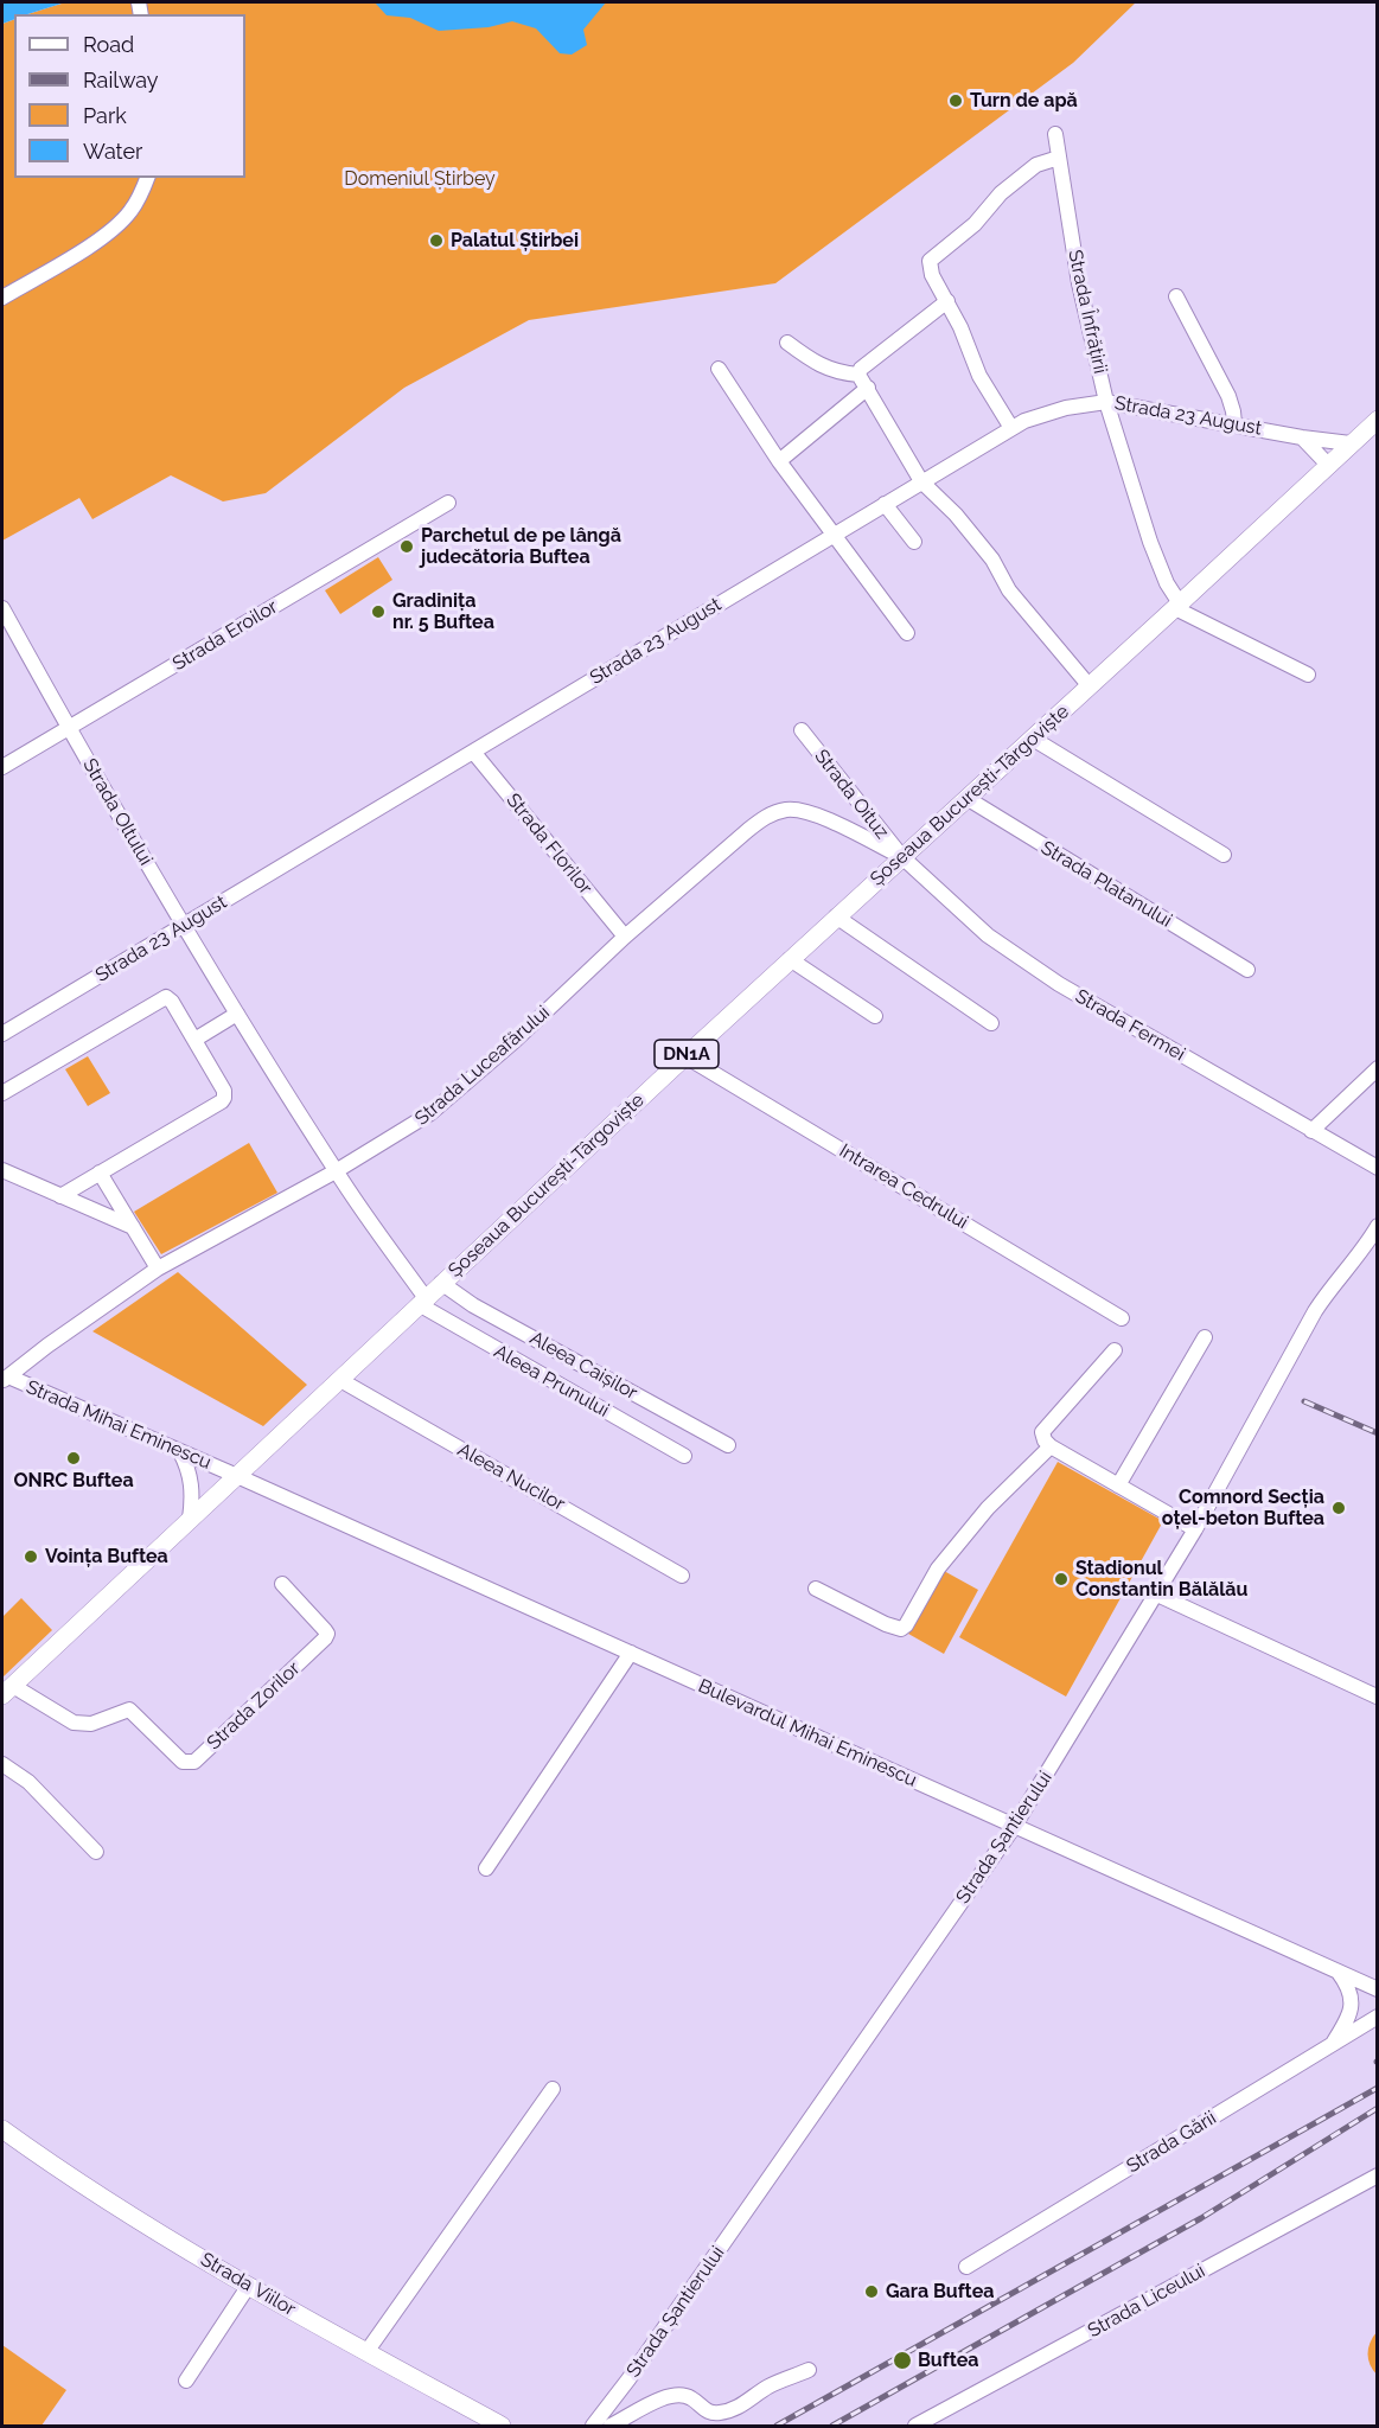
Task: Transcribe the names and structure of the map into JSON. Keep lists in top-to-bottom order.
{
  "streets": {
    "main road": ["Șoseaua București-Târgoviște", "DN1A", "Strada Viilor"],
    "street": [
      "Strada Înfrățirii",
      "Strada 23 August",
      "Strada Eroilor",
      "Strada Oituz",
      "Strada Oltului",
      "Strada Florilor",
      "Strada Platanului",
      "Strada Fermei",
      "Strada Luceafărului",
      "Intrarea Cedrului",
      "Aleea Caișilor",
      "Aleea Prunului",
      "Strada Mihai Eminescu",
      "Aleea Nucilor",
      "Strada Zorilor",
      "Bulevardul Mihai Eminescu",
      "Strada Șantierului",
      "Strada Gării",
      "Strada Liceului"
    ]
  },
  "crossings": [
    ["Strada Înfrățirii", "Strada 23 August"],
    ["Strada Înfrățirii", "Șoseaua București-Târgoviște"],
    ["Strada 23 August", "Șoseaua București-Târgoviște"],
    ["Strada 23 August", "Strada Oltului"],
    ["Strada 23 August", "Strada Florilor"],
    ["Strada Eroilor", "Strada Oltului"],
    ["Strada Oituz", "Șoseaua București-Târgoviște"],
    ["Strada Oituz", "Strada Fermei"],
    ["Strada Oituz", "Strada Luceafărului"],
    ["Șoseaua București-Târgoviște", "Strada Oltului"],
    ["Șoseaua București-Târgoviște", "Strada Platanului"],
    ["Șoseaua București-Târgoviște", "Strada Fermei"],
    ["Șoseaua București-Târgoviște", "Strada Luceafărului"],
    ["Șoseaua București-Târgoviște", "Intrarea Cedrului"],
    ["Șoseaua București-Târgoviște", "Aleea Caișilor"],
    ["Șoseaua București-Târgoviște", "Aleea Prunului"],
    ["Șoseaua București-Târgoviște", "Strada Mihai Eminescu"],
    ["Șoseaua București-Târgoviște", "Aleea Nucilor"],
    ["Șoseaua București-Târgoviște", "Strada Zorilor"],
    ["Șoseaua București-Târgoviște", "Bulevardul Mihai Eminescu"],
    ["Strada Oltului", "Strada Luceafărului"],
    ["Strada Oltului", "Aleea Prunului"],
    ["Strada Florilor", "Strada Luceafărului"],
    ["Strada Fermei", "Strada Luceafărului"],
    ["Strada Luceafărului", "Strada Mihai Eminescu"],
    ["Strada Mihai Eminescu", "Bulevardul Mihai Eminescu"],
    ["Bulevardul Mihai Eminescu", "Strada Șantierului"]
  ],
  "parks": ["Domeniul Știrbey"],
  "places": [
    "Turn de apă",
    "Palatul Știrbei",
    "Parchetul de pe lângă judecătoria Buftea",
    "Gradinița nr. 5 Buftea",
    "ONRC Buftea",
    "Comnord Secția oțel-beton Buftea",
    "Voința Buftea",
    "Stadionul Constantin Bălălău",
    "Gara Buftea",
    "Buftea"
  ],
  "legend": [
    "Road",
    "Railway",
    "Park",
    "Water"
  ]
}
